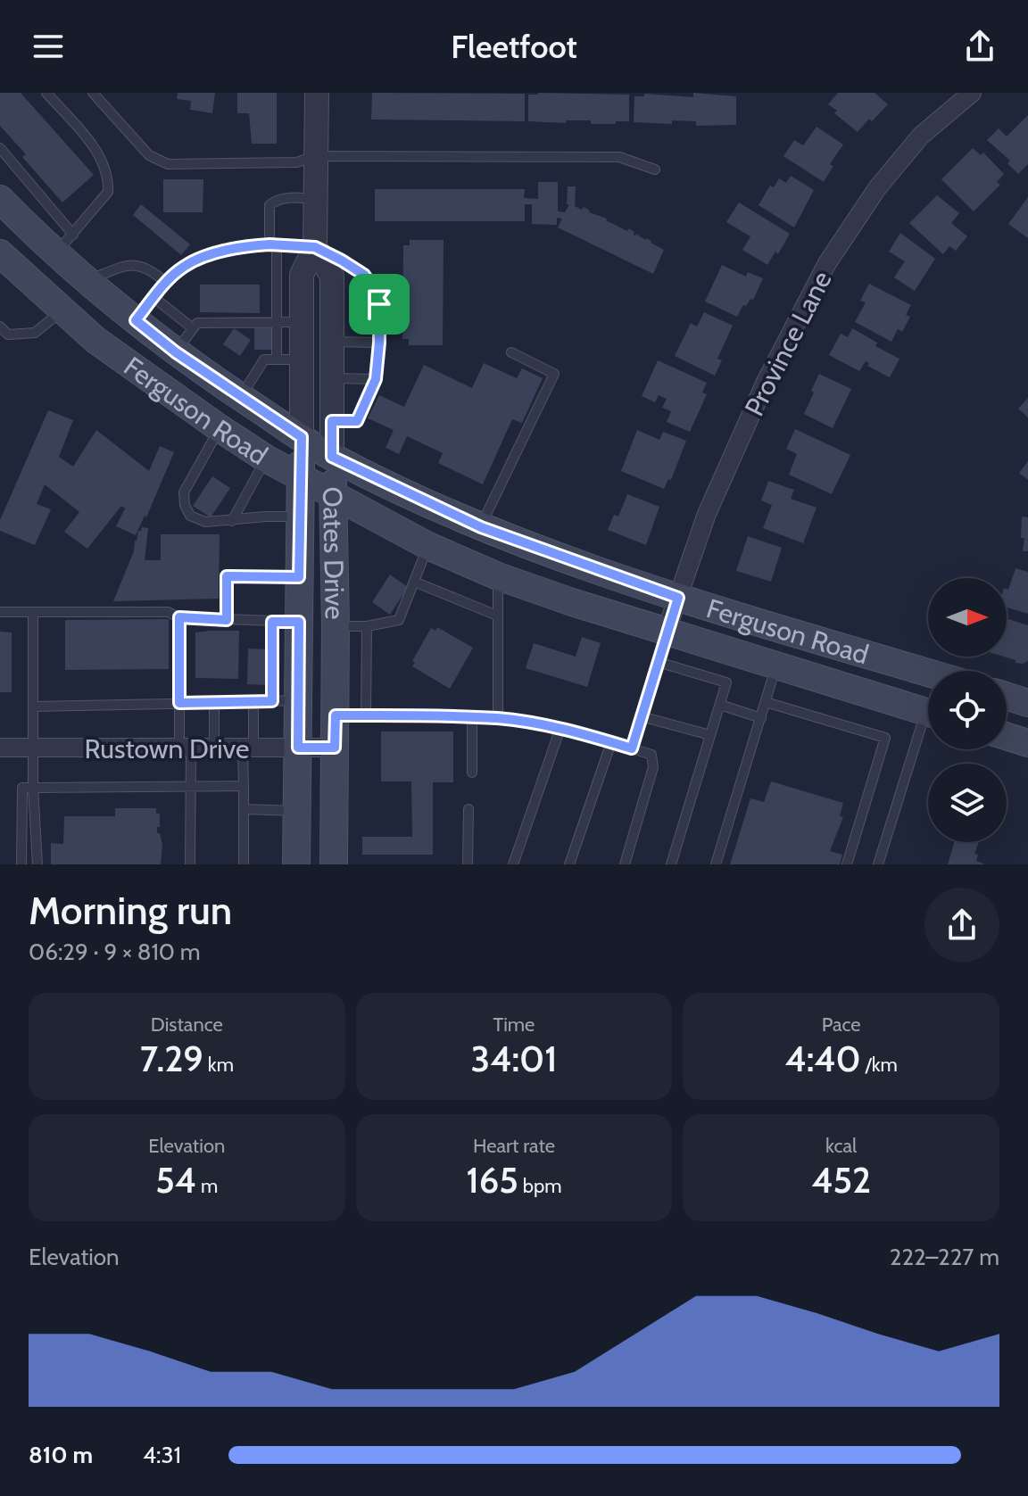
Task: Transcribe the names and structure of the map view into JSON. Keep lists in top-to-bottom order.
{
  "streets": {
    "main road": ["Ferguson Road", "Oates Drive"],
    "street": ["Province Lane", "Rustown Drive"]
  },
  "crossings": [
    ["Province Lane", "Ferguson Road"],
    ["Ferguson Road", "Oates Drive"],
    ["Oates Drive", "Rustown Drive"]
  ],
  "north": "right",
  "page": {
    "header": "Fleetfoot",
    "heading": ["Morning run", "06:29 · 9 × 810 m"],
    "stats": [
      ["Distance", "7.29 km"],
      ["Time", "34:01"],
      ["Pace", "4:40 /km"],
      ["Elevation", "54 m"],
      ["Heart rate", "165 bpm"],
      ["kcal", "452"]
    ],
    "chart": ["Elevation", "222–227 m"],
    "list": [
      {
        "name": "810 m",
        "note": "4:31"
      }
    ]
  }
}
